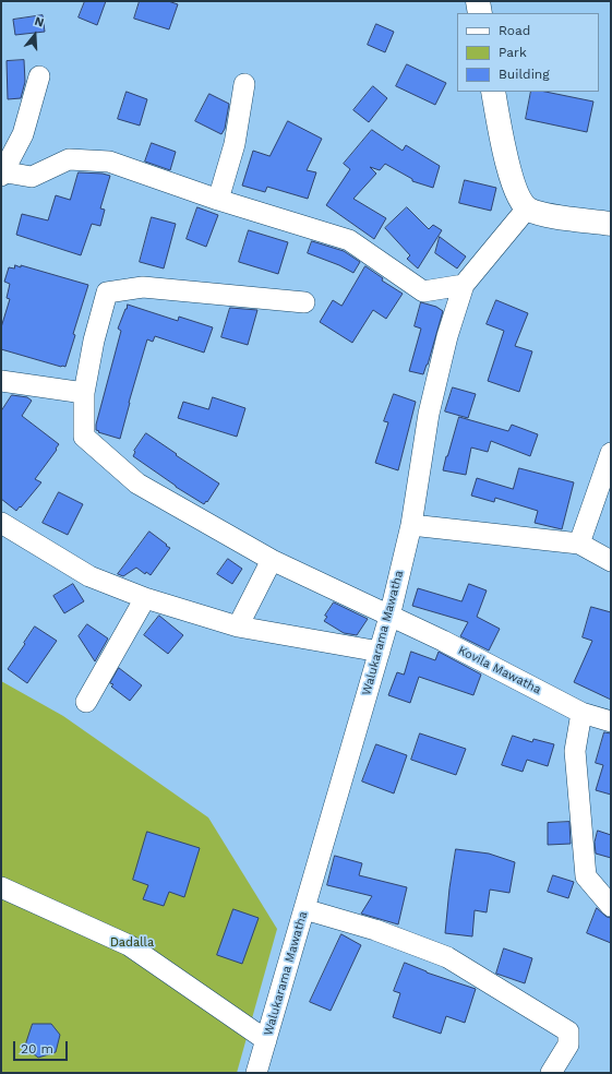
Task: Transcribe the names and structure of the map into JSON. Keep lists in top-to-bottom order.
{
  "streets": {
    "street": ["Walukarama Mawatha", "Kovila Mawatha"]
  },
  "crossings": [
    ["Walukarama Mawatha", "Kovila Mawatha"]
  ],
  "parks": ["Dadalla"],
  "legend": ["Road", "Park", "Building"],
  "scale_bar": "20 m",
  "north": "top"
}
